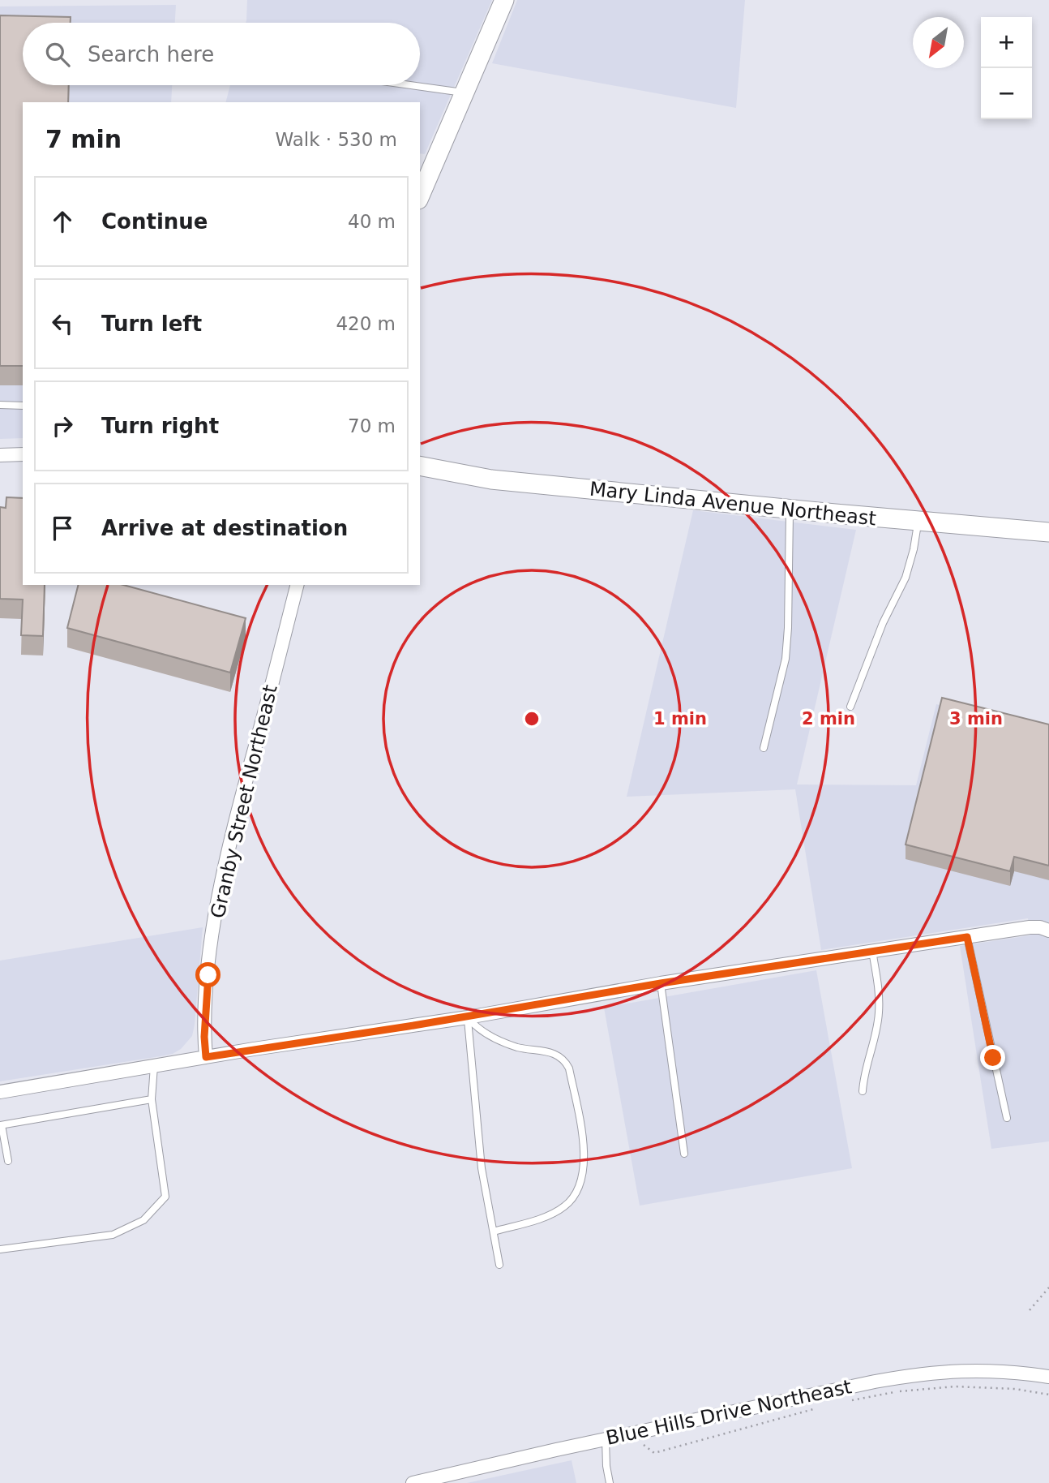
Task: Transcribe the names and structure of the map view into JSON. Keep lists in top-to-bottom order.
{
  "streets": {
    "street": ["Mary Linda Avenue Northeast", "Granby Street Northeast", "Blue Hills Drive Northeast"]
  },
  "north": "bottom left",
  "page": {
    "map_buttons": ["+", "−"],
    "search": "Search here",
    "heading": ["7 min", "Walk · 530 m"],
    "list": [
      ["Continue", "40 m"],
      ["Turn left", "420 m"],
      ["Turn right", "70 m"],
      "Arrive at destination"
    ]
  },
  "rings": ["1 min", "2 min", "3 min"]
}
